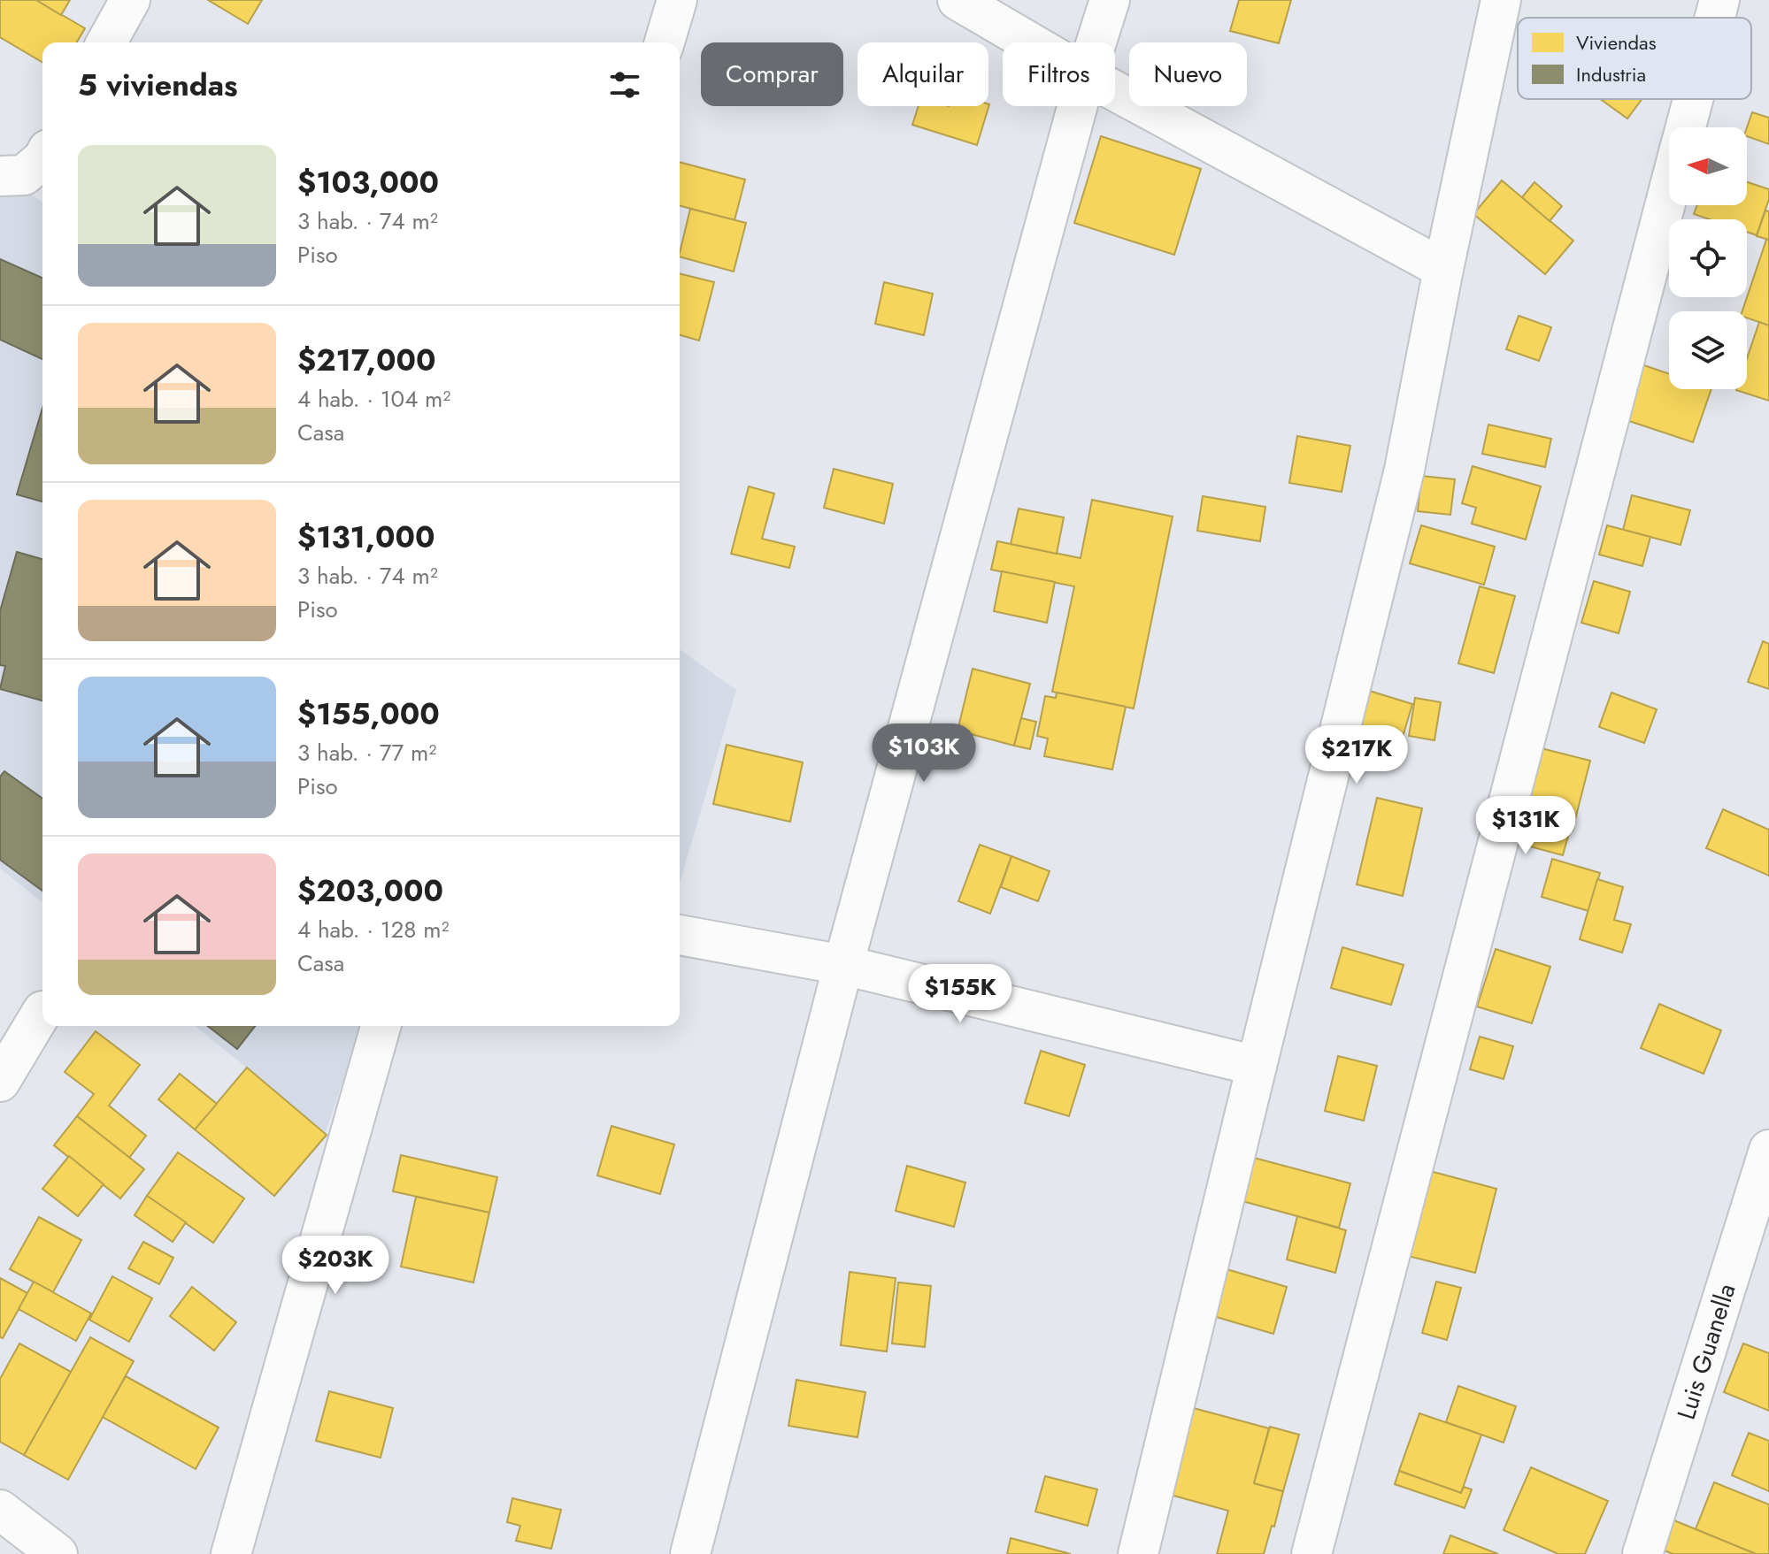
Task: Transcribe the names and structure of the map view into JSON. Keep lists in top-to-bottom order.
{
  "streets": {
    "street": ["Luis Guanella"]
  },
  "legend": ["Viviendas", "Industria"],
  "north": "left",
  "page": {
    "chip": [
      "Comprar",
      "Alquilar",
      "Filtros",
      "Nuevo"
    ],
    "heading": "5 viviendas",
    "list": [
      {
        "name": "$103,000",
        "note": "3 hab. · 74 m² · Piso"
      },
      {
        "name": "$217,000",
        "note": "4 hab. · 104 m² · Casa"
      },
      {
        "name": "$131,000",
        "note": "3 hab. · 74 m² · Piso"
      },
      {
        "name": "$155,000",
        "note": "3 hab. · 77 m² · Piso"
      },
      {
        "name": "$203,000",
        "note": "4 hab. · 128 m² · Casa"
      }
    ],
    "price": [
      "$103K",
      "$217K",
      "$131K",
      "$155K",
      "$203K"
    ]
  }
}
